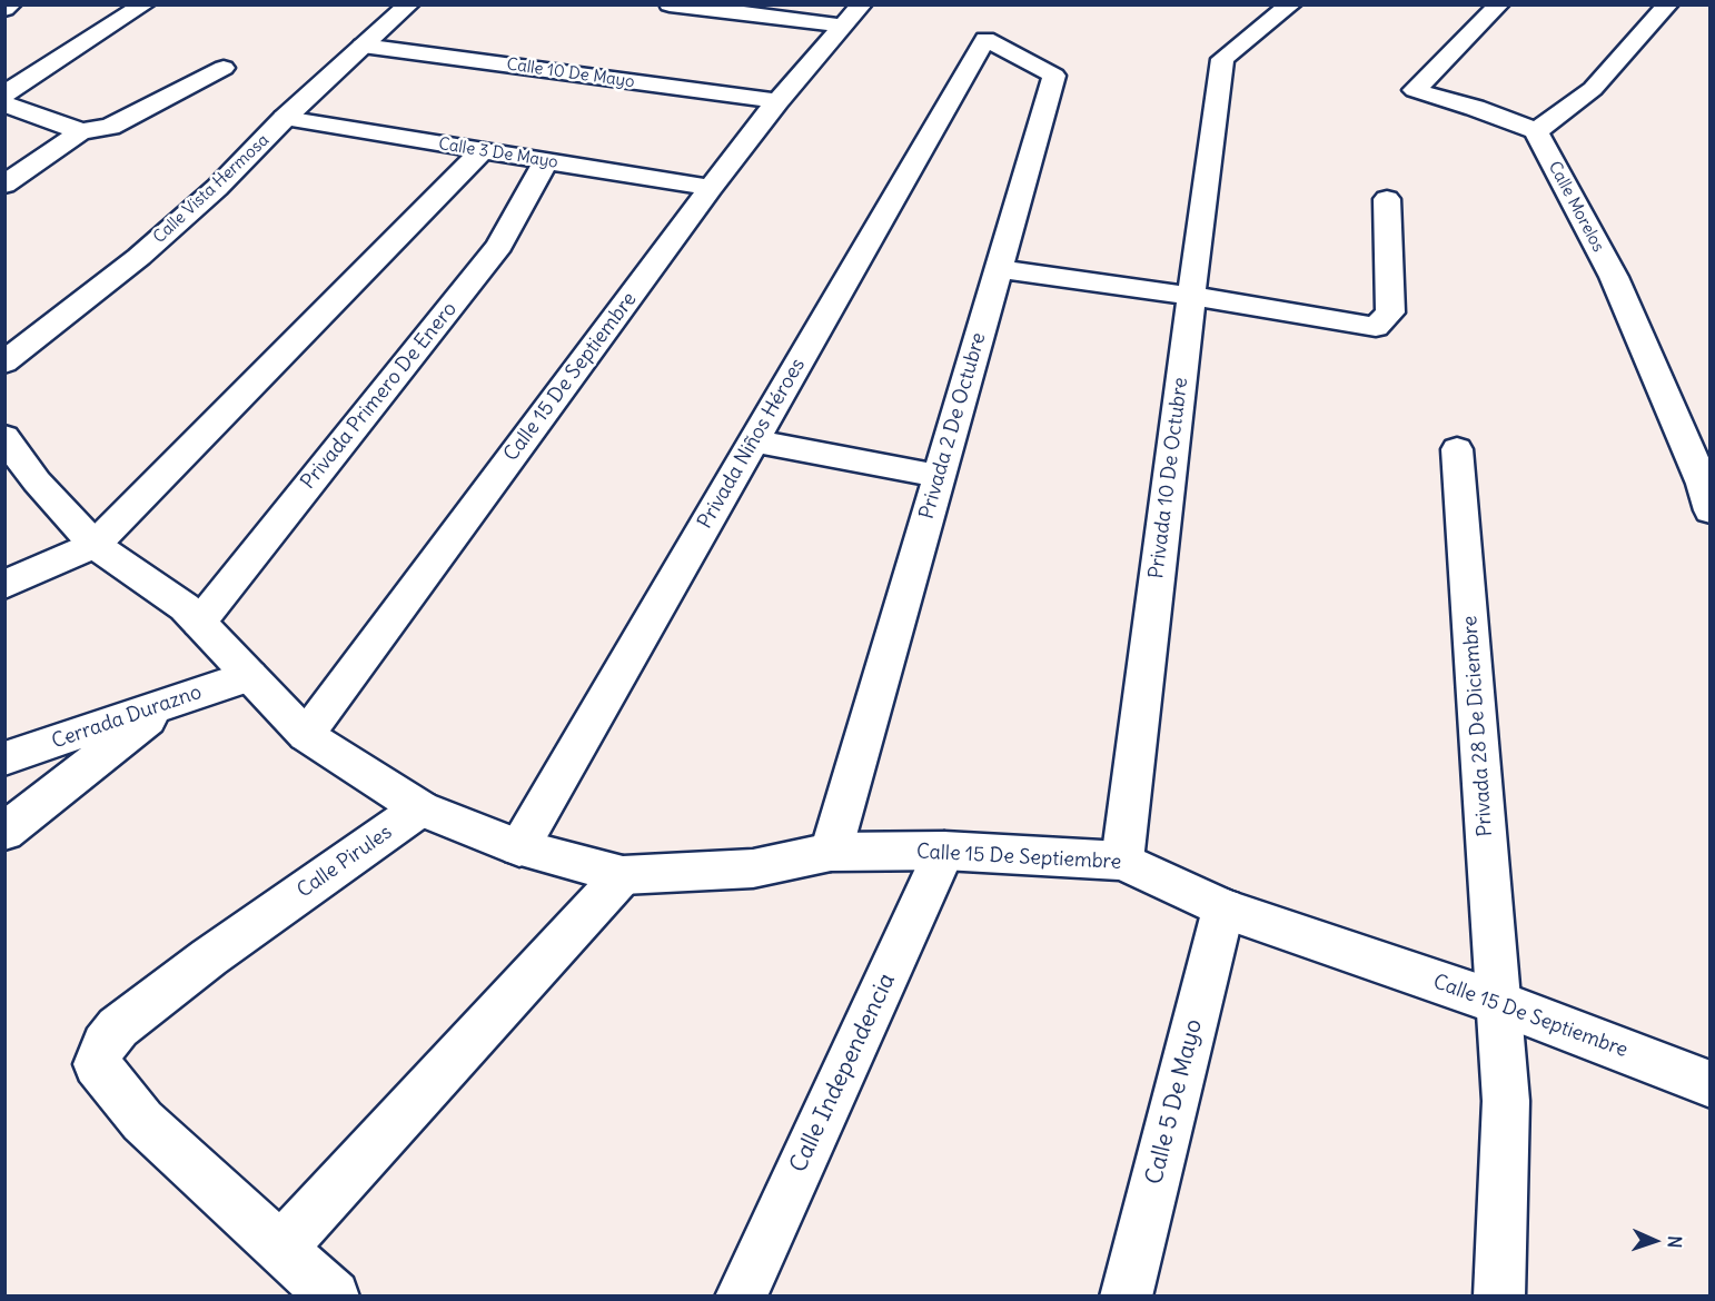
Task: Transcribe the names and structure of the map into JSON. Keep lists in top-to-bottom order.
{
  "streets": {
    "street": [
      "Calle 10 De Mayo",
      "Calle 3 De Mayo",
      "Calle Vista Hermosa",
      "Calle Morelos",
      "Calle 15 De Septiembre",
      "Privada Primero De Enero",
      "Privada 2 De Octubre",
      "Privada Niños Héroes",
      "Privada 10 De Octubre",
      "Cerrada Durazno",
      "Privada 28 De Diciembre",
      "Calle Pirules",
      "Calle Independencia",
      "Calle 5 De Mayo"
    ]
  },
  "crossings": [
    ["Calle 10 De Mayo", "Calle Vista Hermosa"],
    ["Calle 10 De Mayo", "Calle 15 De Septiembre"],
    ["Calle 3 De Mayo", "Calle Vista Hermosa"],
    ["Calle 3 De Mayo", "Calle 15 De Septiembre"],
    ["Calle 3 De Mayo", "Privada Primero De Enero"],
    ["Calle 15 De Septiembre", "Privada 2 De Octubre"],
    ["Calle 15 De Septiembre", "Privada Niños Héroes"],
    ["Calle 15 De Septiembre", "Privada 10 De Octubre"],
    ["Calle 15 De Septiembre", "Privada 28 De Diciembre"],
    ["Calle 15 De Septiembre", "Calle Pirules"],
    ["Calle 15 De Septiembre", "Calle Independencia"],
    ["Calle 15 De Septiembre", "Calle 5 De Mayo"],
    ["Privada 2 De Octubre", "Privada Niños Héroes"]
  ],
  "north": "right"
}
